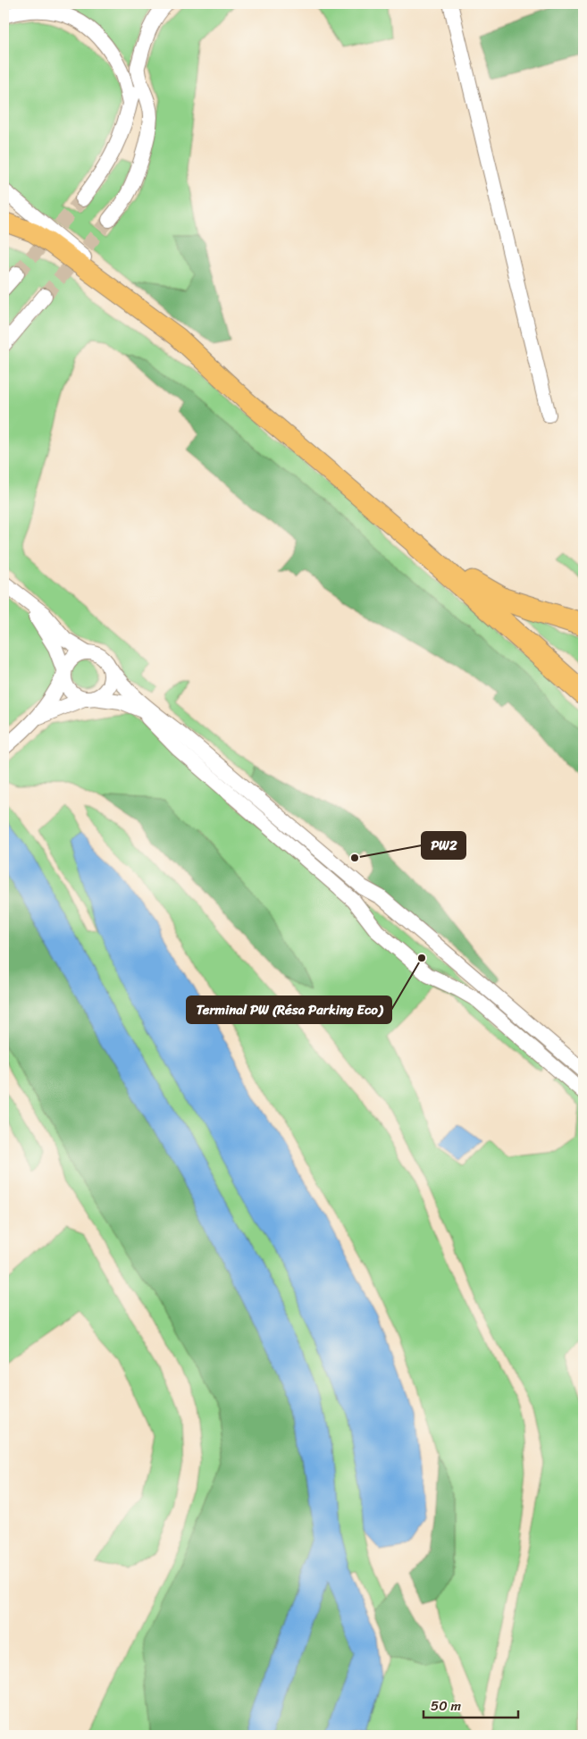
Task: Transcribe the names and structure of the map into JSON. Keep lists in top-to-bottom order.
{
  "places": ["PW2", "Terminal PW (Résa Parking Eco)"],
  "scale_bar": "50 m"
}
